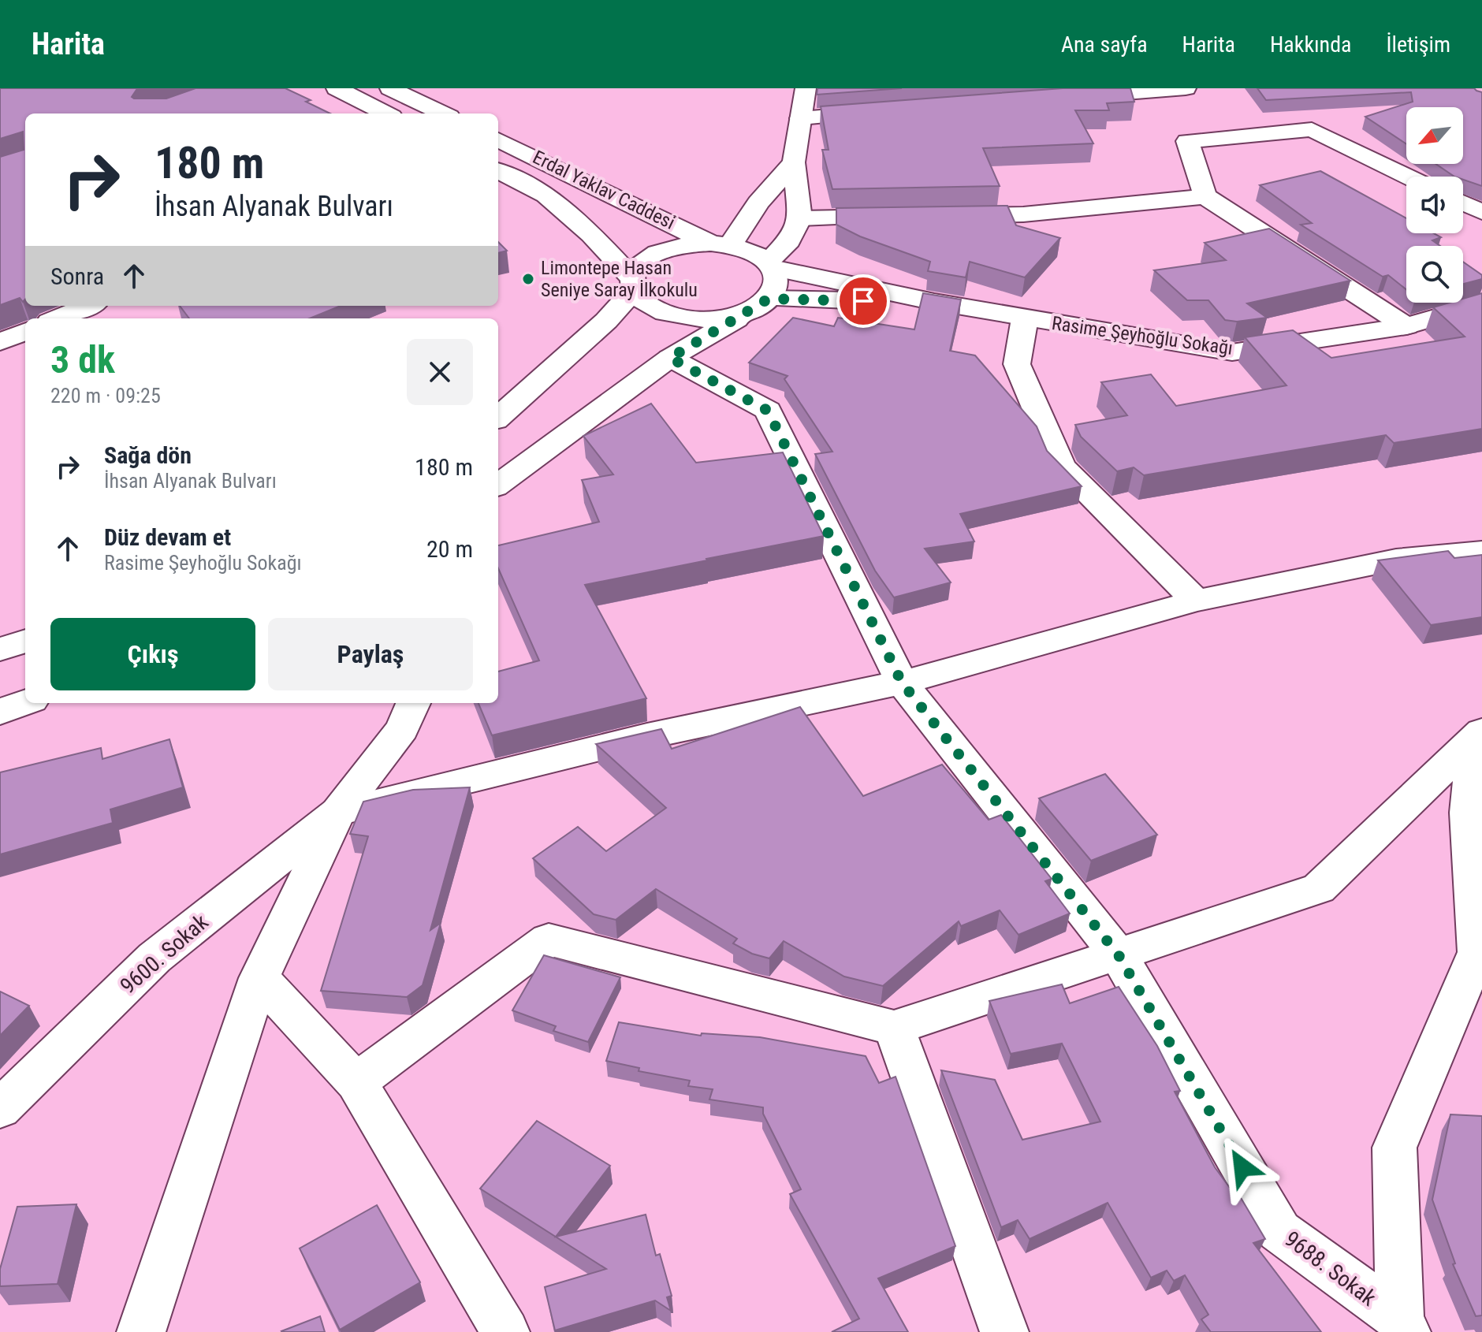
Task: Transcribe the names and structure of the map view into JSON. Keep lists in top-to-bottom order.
{
  "streets": {
    "street": [
      "Erdal Yaklav Caddesi",
      "Rasime Şeyhoğlu Sokağı",
      "9600. Sokak",
      "9688. Sokak"
    ]
  },
  "places": ["Limontepe Hasan Seniye Saray İlkokulu"],
  "north": "bottom left",
  "page": {
    "header": "Harita",
    "nav": [
      "Ana sayfa",
      "Harita",
      "Hakkında",
      "İletişim"
    ],
    "turn": ["180 m", "İhsan Alyanak Bulvarı"],
    "then": "Sonra",
    "heading": ["3 dk", "220 m · 09:25"],
    "list": [
      {
        "name": "Sağa dön",
        "note": "İhsan Alyanak Bulvarı",
        "value": "180 m"
      },
      {
        "name": "Düz devam et",
        "note": "Rasime Şeyhoğlu Sokağı",
        "value": "20 m"
      }
    ],
    "buttons": ["Çıkış", "Paylaş"]
  }
}
